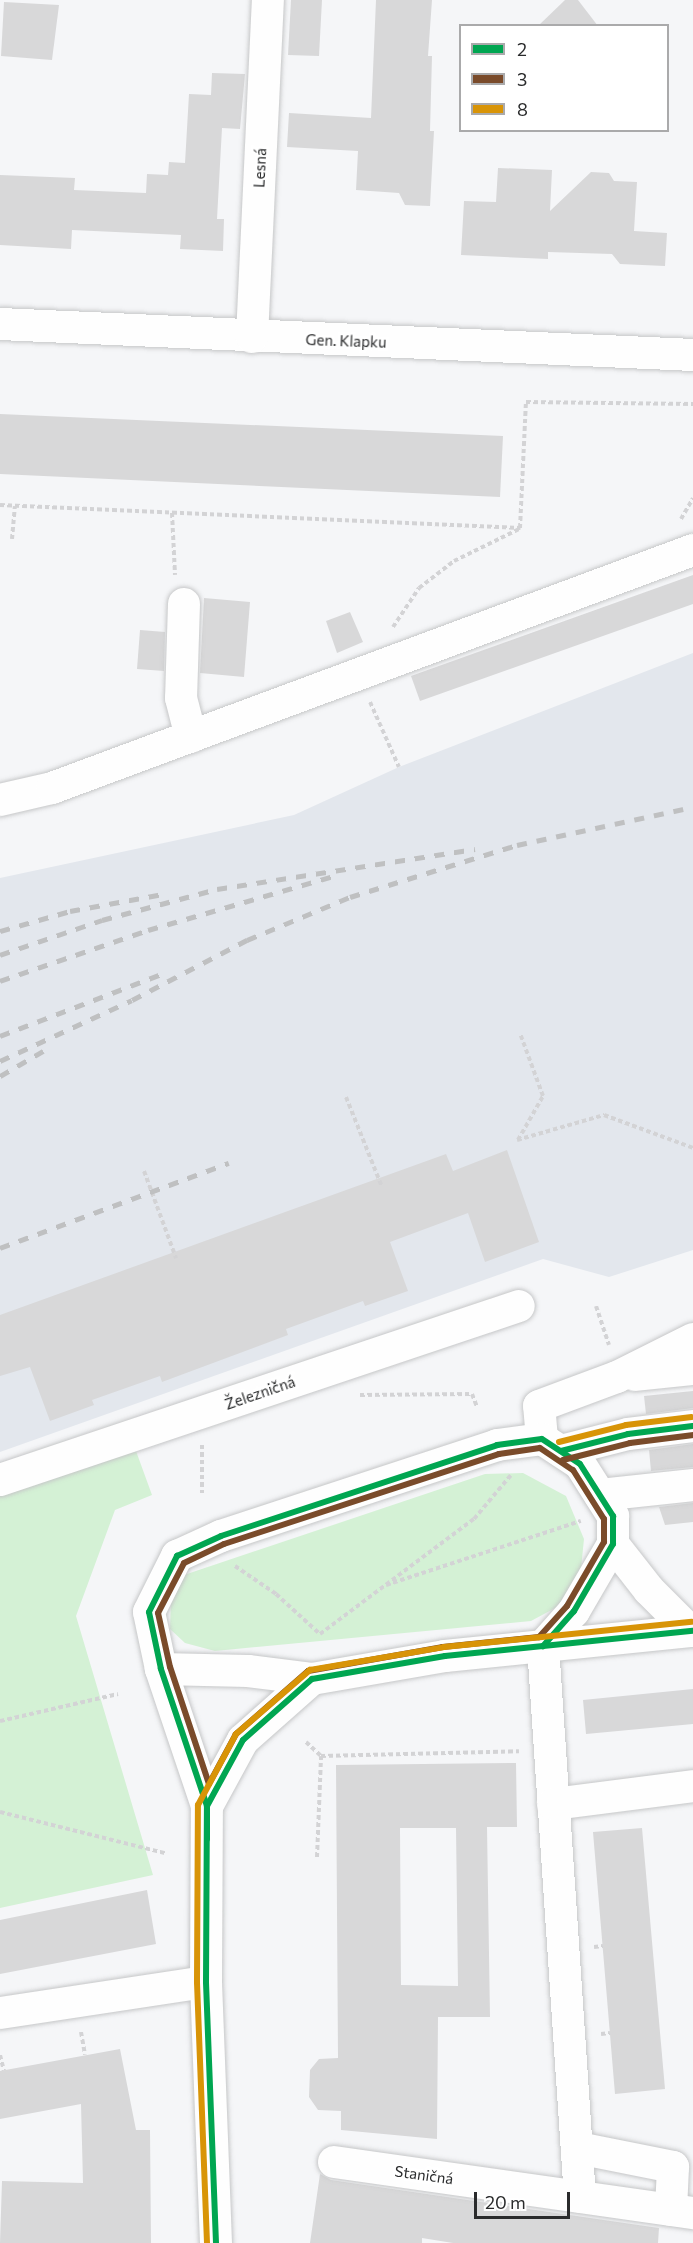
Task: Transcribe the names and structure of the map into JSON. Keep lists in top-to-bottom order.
{
  "streets": {
    "street": [
      "Lesná",
      "Gen. Klapku",
      "Železničná",
      "Staničná"
    ]
  },
  "crossings": [
    ["Lesná", "Gen. Klapku"]
  ],
  "lines": ["transit line 8", "transit line 2", "transit line 3"],
  "legend": ["2", "3", "8"],
  "scale_bar": "20 m"
}
